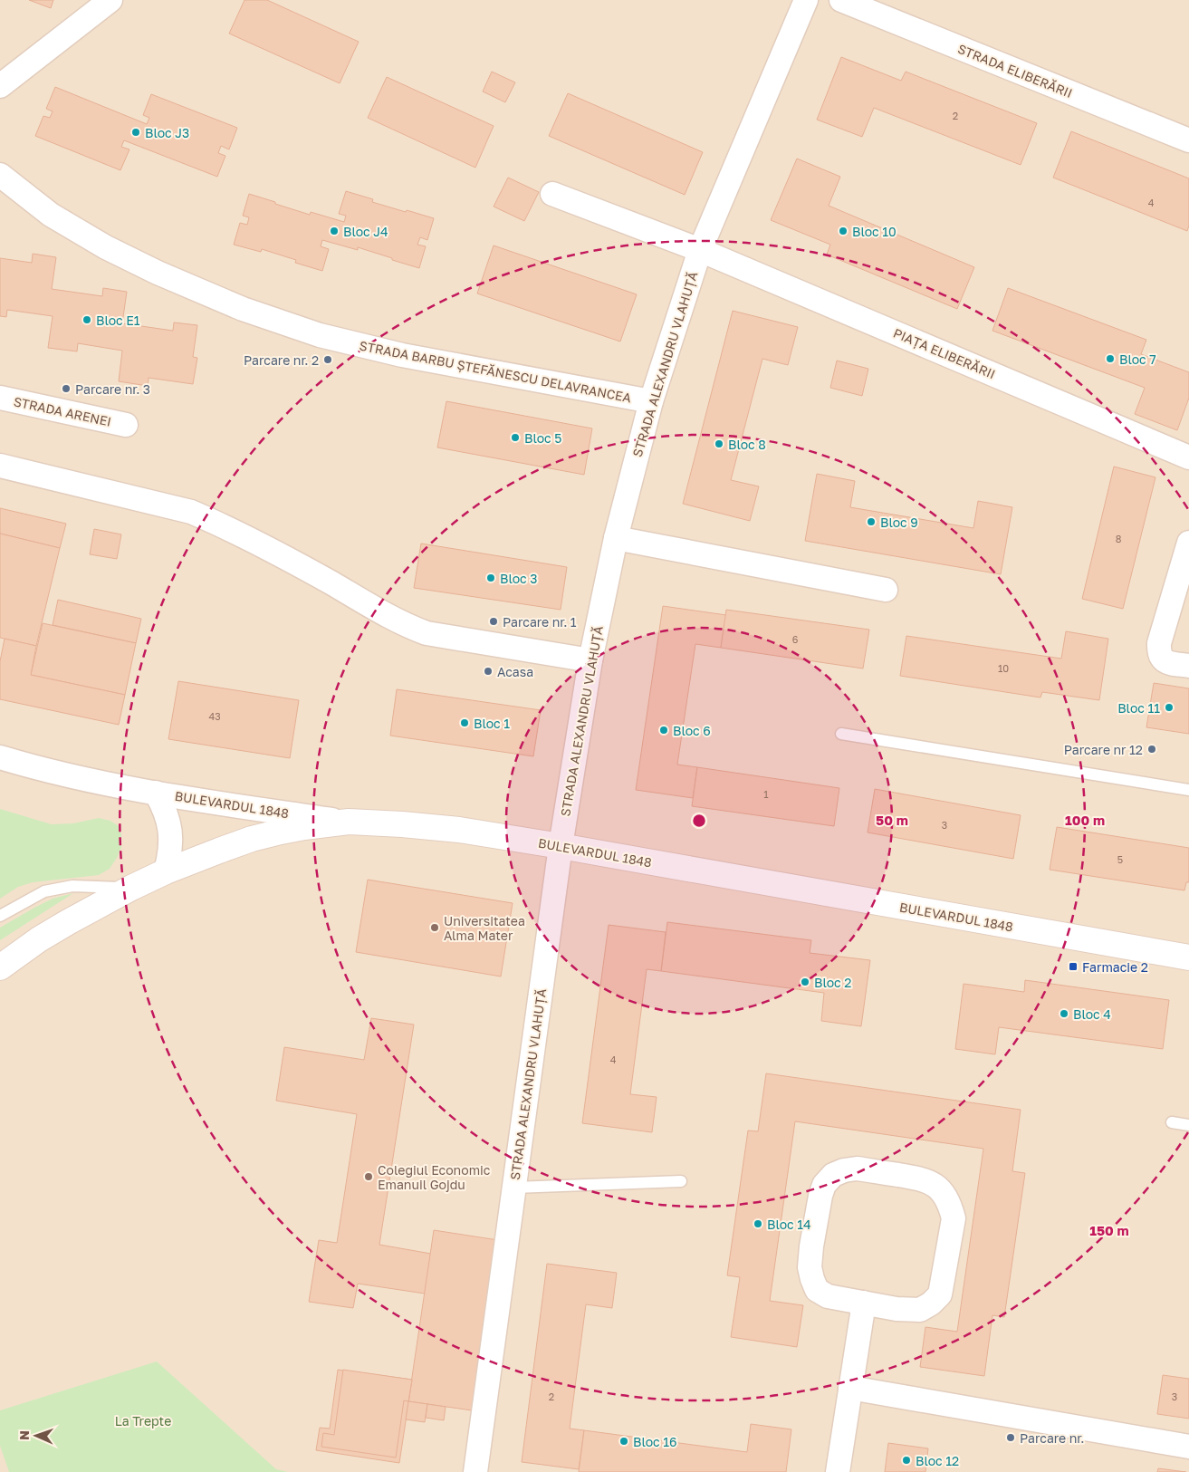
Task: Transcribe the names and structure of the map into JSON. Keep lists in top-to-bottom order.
{
  "streets": {
    "street": [
      "STRADA ELIBERĂRII",
      "PIAȚA ELIBERĂRII",
      "STRADA ALEXANDRU VLAHUȚĂ",
      "STRADA BARBU ȘTEFĂNESCU DELAVRANCEA",
      "STRADA ARENEI",
      "BULEVARDUL 1848"
    ]
  },
  "crossings": [
    ["PIAȚA ELIBERĂRII", "STRADA ALEXANDRU VLAHUȚĂ"],
    ["STRADA ALEXANDRU VLAHUȚĂ", "STRADA BARBU ȘTEFĂNESCU DELAVRANCEA"],
    ["STRADA ALEXANDRU VLAHUȚĂ", "BULEVARDUL 1848"]
  ],
  "parks": ["La Trepte"],
  "places": {
    "other": [
      "Bloc J3",
      "Bloc J4",
      "Bloc 10",
      "Bloc E1",
      "Bloc 7",
      "Parcare nr. 2",
      "Parcare nr. 3",
      "Bloc 5",
      "Bloc 8",
      "Bloc 9",
      "Bloc 3",
      "Parcare nr. 1",
      "Acasa",
      "Bloc 11",
      "Bloc 1",
      "Bloc 6",
      "Parcare nr 12",
      "Universitatea Alma Mater",
      "Bloc 2",
      "Bloc 4",
      "Colegiul Economic Emanuil Gojdu",
      "Bloc 14",
      "Parcare nr.",
      "Bloc 16",
      "Bloc 12"
    ],
    "transit": ["Farmacie 2"]
  },
  "house_numbers": [
    "2",
    "4",
    "8",
    "6",
    "10",
    "43",
    "1",
    "3",
    "5",
    "4",
    "2",
    "3"
  ],
  "north": "left",
  "rings": ["50 m", "100 m", "150 m"]
}
